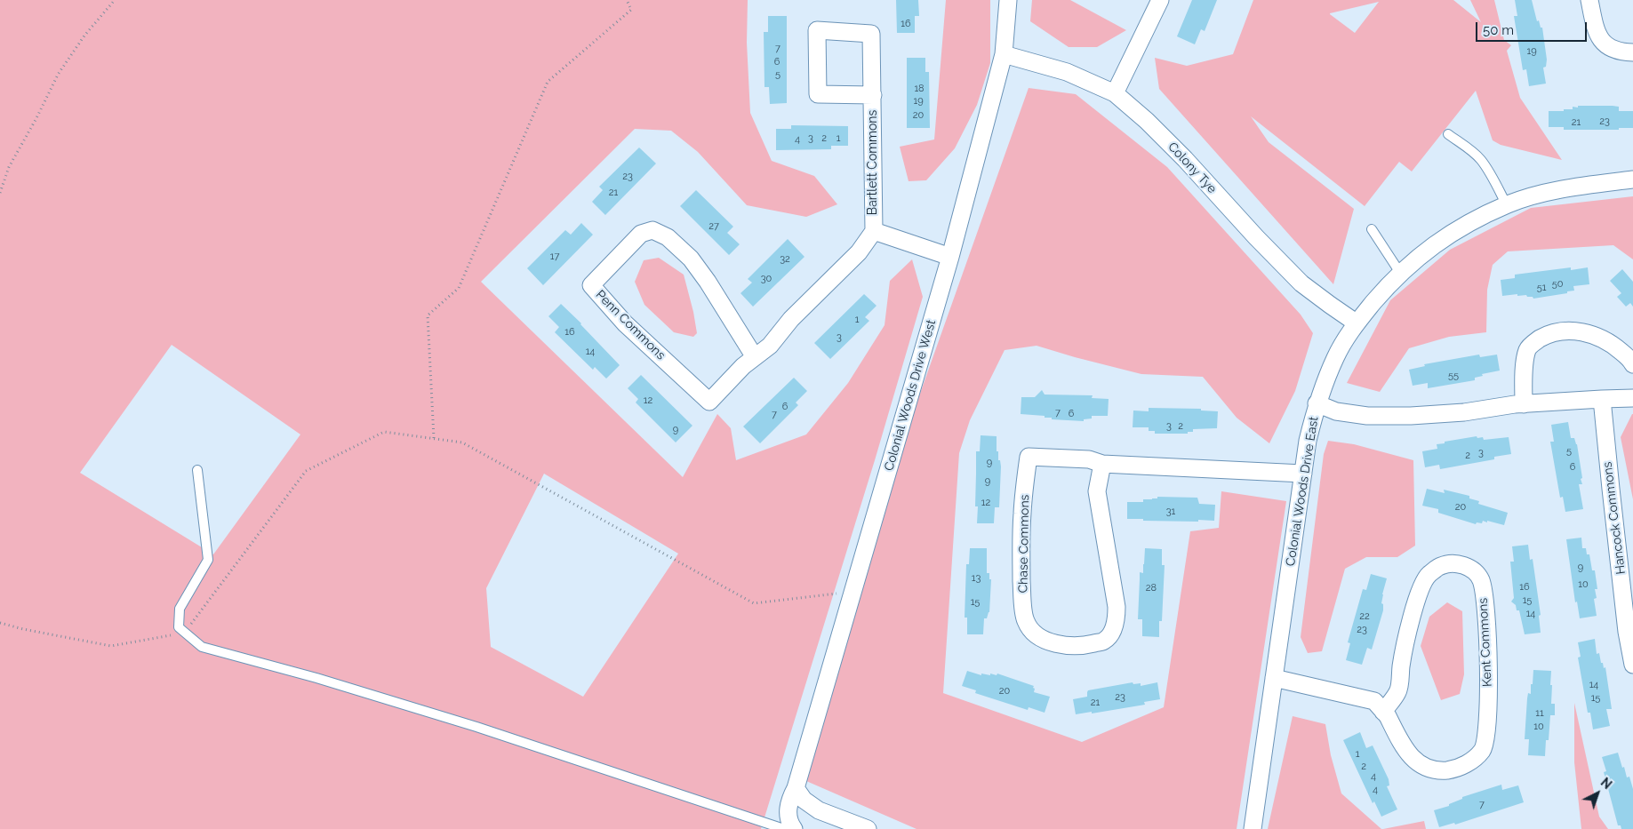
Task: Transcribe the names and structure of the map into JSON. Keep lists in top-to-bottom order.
{
  "streets": {
    "street": [
      "Bartlett Commons",
      "Colony Tye",
      "Penn Commons",
      "Colonial Woods Drive West",
      "Colonial Woods Drive East",
      "Hancock Commons",
      "Chase Commons",
      "Kent Commons"
    ]
  },
  "crossings": [
    ["Bartlett Commons", "Penn Commons"],
    ["Colony Tye", "Colonial Woods Drive West"],
    ["Colony Tye", "Colonial Woods Drive East"],
    ["Colonial Woods Drive East", "Chase Commons"],
    ["Colonial Woods Drive East", "Kent Commons"]
  ],
  "house_numbers": [
    "16",
    "7",
    "19",
    "6",
    "5",
    "18",
    "19",
    "20",
    "23",
    "21",
    "3",
    "2",
    "1",
    "4",
    "23",
    "21",
    "27",
    "17",
    "32",
    "30",
    "50",
    "51",
    "1",
    "16",
    "3",
    "14",
    "55",
    "12",
    "6",
    "7",
    "6",
    "7",
    "3",
    "2",
    "9",
    "5",
    "3",
    "2",
    "9",
    "6",
    "9",
    "12",
    "20",
    "31",
    "9",
    "13",
    "10",
    "16",
    "28",
    "15",
    "15",
    "14",
    "22",
    "23",
    "14",
    "20",
    "23",
    "15",
    "21",
    "11",
    "10",
    "1",
    "2",
    "4",
    "4",
    "7"
  ],
  "scale_bar": "50 m",
  "north": "top right"
}
